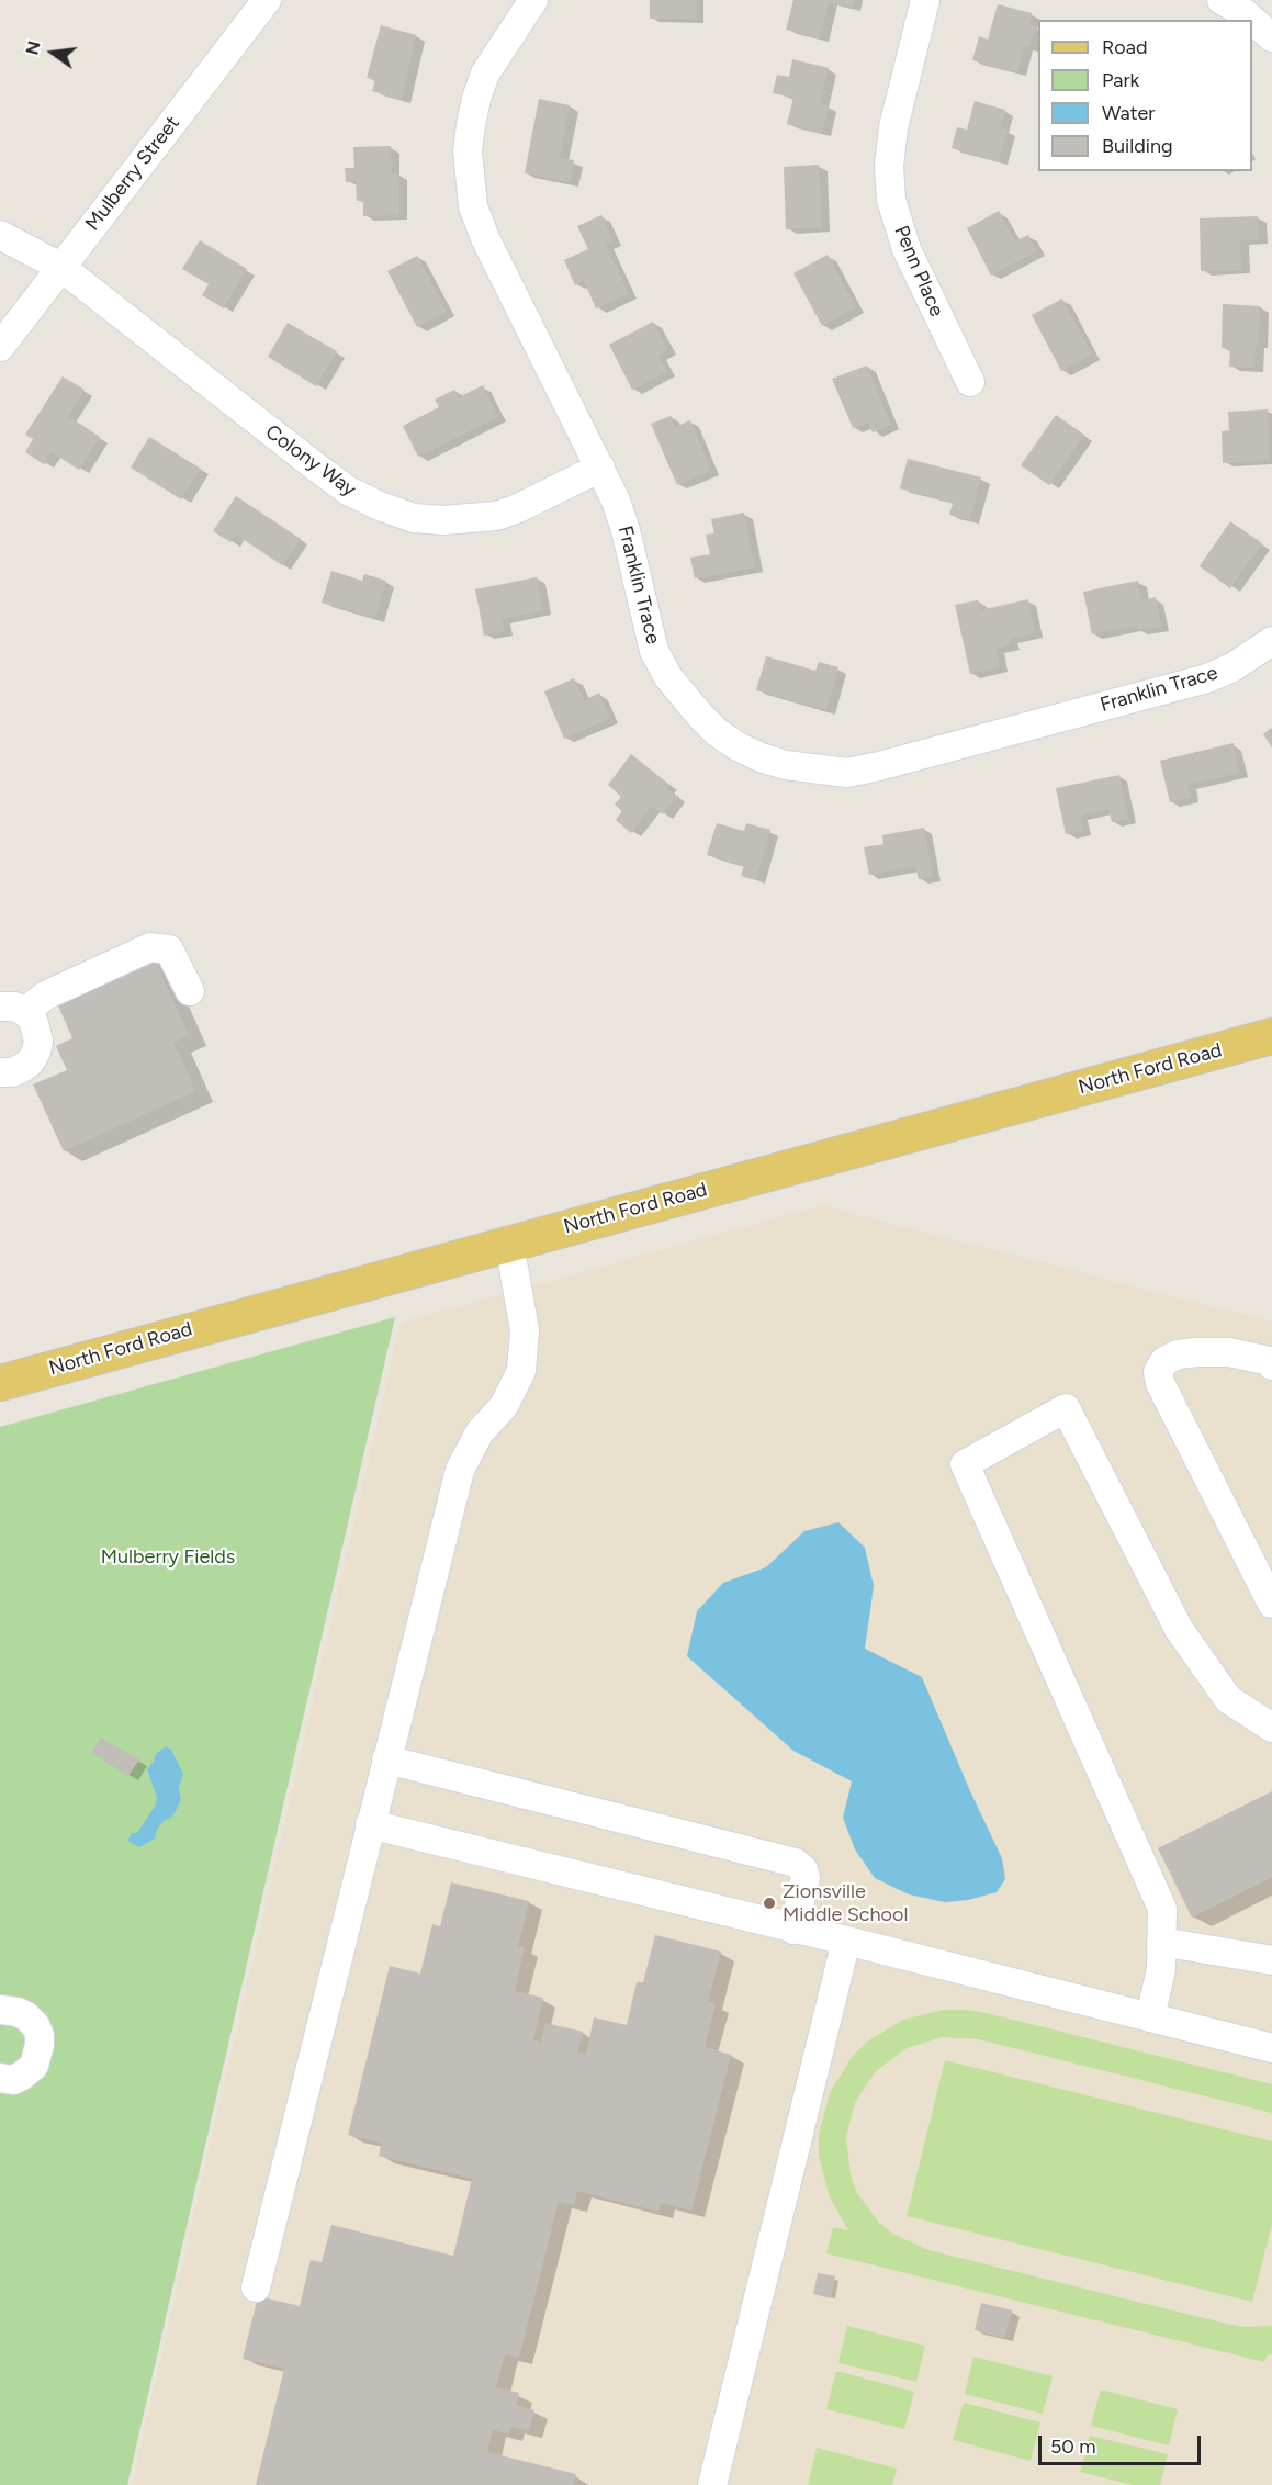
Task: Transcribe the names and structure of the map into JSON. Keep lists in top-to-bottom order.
{
  "streets": {
    "main road": ["North Ford Road"],
    "street": [
      "Mulberry Street",
      "Penn Place",
      "Colony Way",
      "Franklin Trace"
    ]
  },
  "crossings": [
    ["Mulberry Street", "Colony Way"],
    ["Colony Way", "Franklin Trace"]
  ],
  "parks": ["Mulberry Fields"],
  "places": ["Zionsville Middle School"],
  "legend": [
    "Road",
    "Park",
    "Water",
    "Building"
  ],
  "scale_bar": "50 m",
  "north": "left"
}
